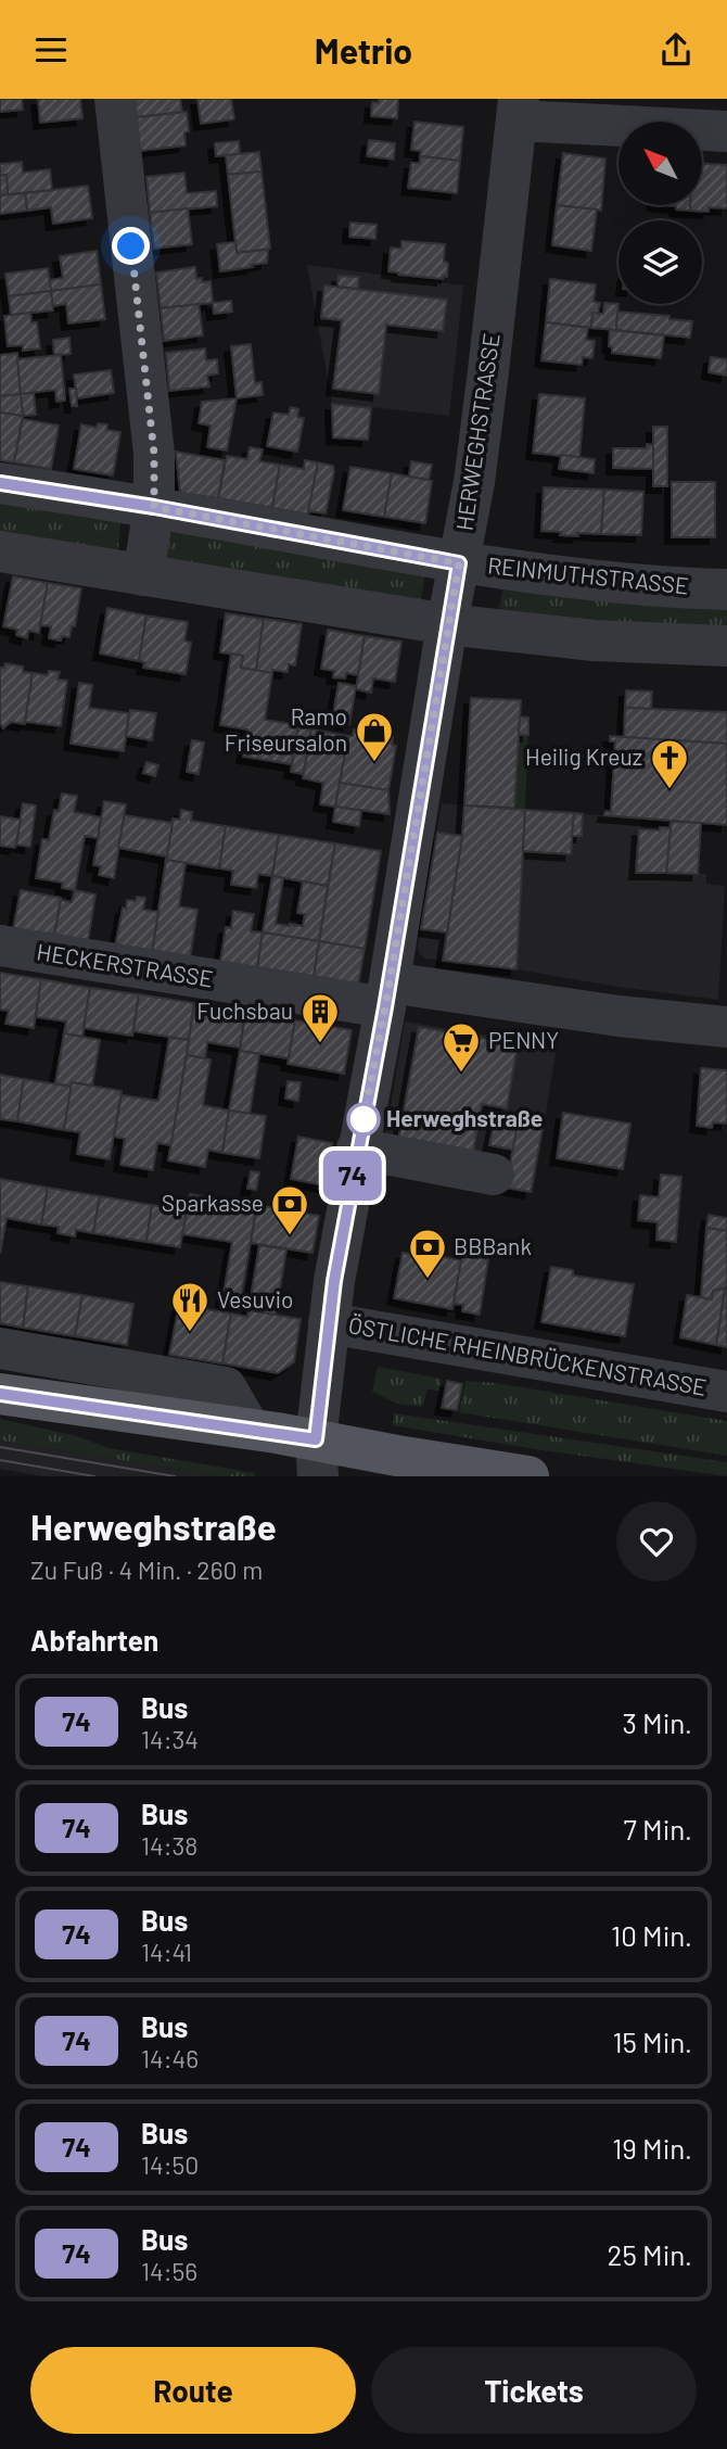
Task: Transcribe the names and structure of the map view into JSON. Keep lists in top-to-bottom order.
{
  "streets": {
    "street": [
      "HERWEGHSTRASSE",
      "REINMUTHSTRASSE",
      "HECKERSTRASSE",
      "ÖSTLICHE RHEINBRÜCKENSTRASSE"
    ]
  },
  "crossings": [
    ["HERWEGHSTRASSE", "REINMUTHSTRASSE"],
    ["HERWEGHSTRASSE", "HECKERSTRASSE"],
    ["HERWEGHSTRASSE", "ÖSTLICHE RHEINBRÜCKENSTRASSE"]
  ],
  "places": {
    "shop": ["Ramo Friseursalon"],
    "church": ["Heilig Kreuz"],
    "building": ["Fuchsbau"],
    "supermarket": ["PENNY"],
    "other": ["Herweghstraße"],
    "bank": ["Sparkasse", "BBBank"],
    "restaurant": ["Vesuvio"]
  },
  "lines": ["bus line 74"],
  "north": "top left",
  "page": {
    "header": "Metrio",
    "on_map": "74",
    "heading": [
      ["Herweghstraße", "Zu Fuß · 4 Min. · 260 m"],
      "Abfahrten"
    ],
    "list": [
      {
        "mark": "74",
        "name": "Bus",
        "note": "14:34",
        "value": "3 Min."
      },
      {
        "mark": "74",
        "name": "Bus",
        "note": "14:38",
        "value": "7 Min."
      },
      {
        "mark": "74",
        "name": "Bus",
        "note": "14:41",
        "value": "10 Min."
      },
      {
        "mark": "74",
        "name": "Bus",
        "note": "14:46",
        "value": "15 Min."
      },
      {
        "mark": "74",
        "name": "Bus",
        "note": "14:50",
        "value": "19 Min."
      },
      {
        "mark": "74",
        "name": "Bus",
        "note": "14:56",
        "value": "25 Min."
      }
    ],
    "buttons": ["Route", "Tickets"]
  }
}
